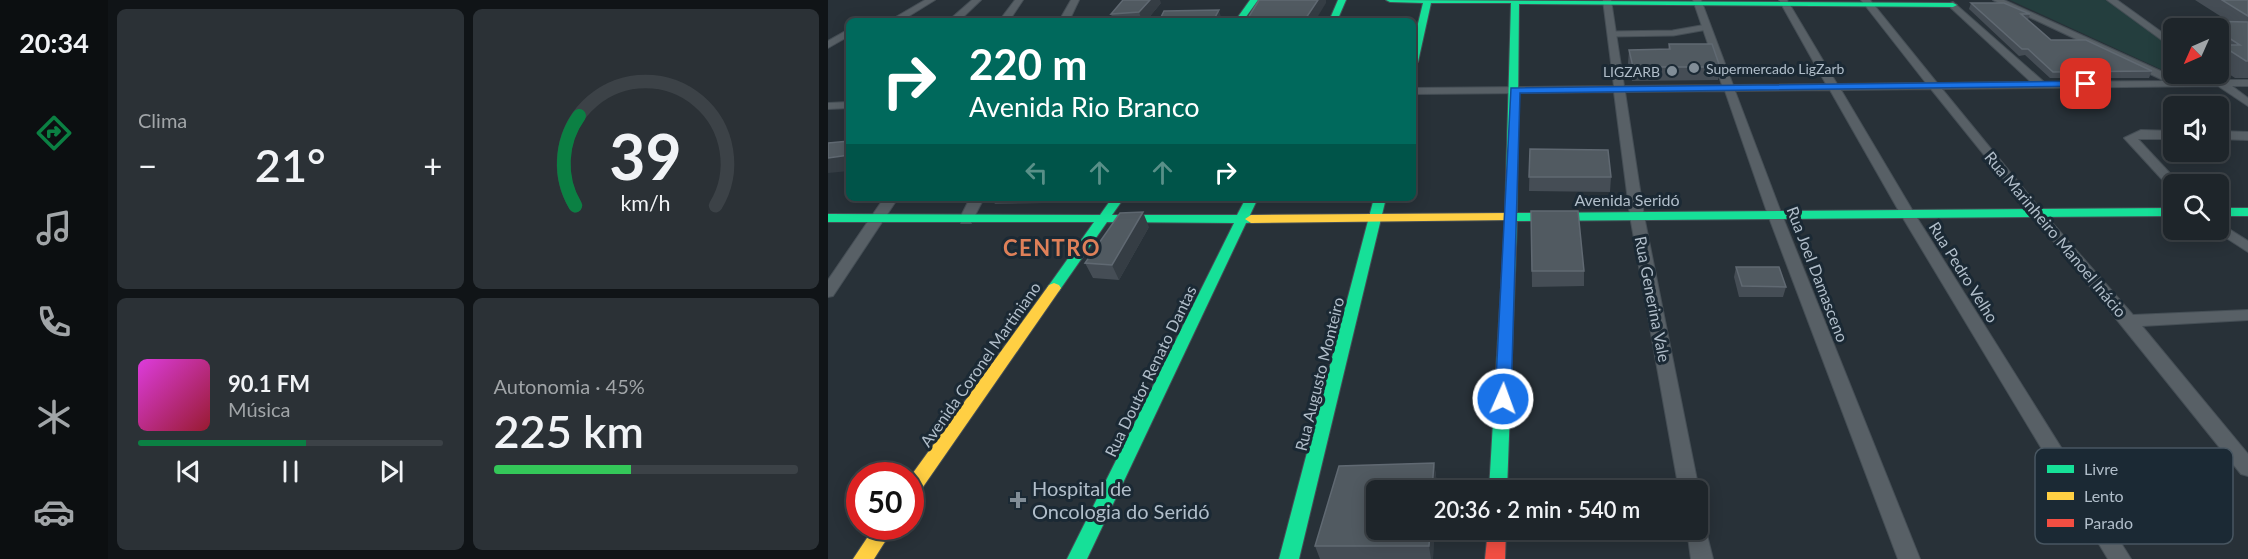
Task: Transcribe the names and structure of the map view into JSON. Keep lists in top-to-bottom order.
{
  "streets": {
    "main road": [
      "Avenida Seridó",
      "Avenida Coronel Martiniano",
      "Rua Doutor Renato Dantas",
      "Rua Augusto Monteiro"
    ],
    "street": [
      "Rua Marinheiro Manoel Inácio",
      "Rua Pedro Velho",
      "Rua Joel Damasceno",
      "Rua Generina Vale"
    ]
  },
  "crossings": [
    ["Avenida Seridó", "Rua Marinheiro Manoel Inácio"],
    ["Avenida Seridó", "Rua Pedro Velho"],
    ["Avenida Seridó", "Rua Joel Damasceno"],
    ["Avenida Seridó", "Rua Generina Vale"],
    ["Avenida Seridó", "Avenida Coronel Martiniano"],
    ["Avenida Seridó", "Rua Doutor Renato Dantas"],
    ["Avenida Seridó", "Rua Augusto Monteiro"]
  ],
  "districts": ["CENTRO"],
  "places": {
    "other": ["Supermercado LigZarb", "LIGZARB"],
    "health": ["Hospital de Oncologia do Seridó"]
  },
  "legend": ["Livre", "Lento", "Parado"],
  "north": "bottom left",
  "page": {
    "tabs": "20:34",
    "tile": [
      "Clima",
      ["Autonomia · 45%", "225 km"]
    ],
    "turn": ["220 m", "Avenida Rio Branco"],
    "heat": ["−", "21°", "+"],
    "song": ["90.1 FM", "Música"],
    "limit": "50",
    "trip": "20:36 · 2 min · 540 m",
    "gauge": ["39", "km/h"]
  }
}
